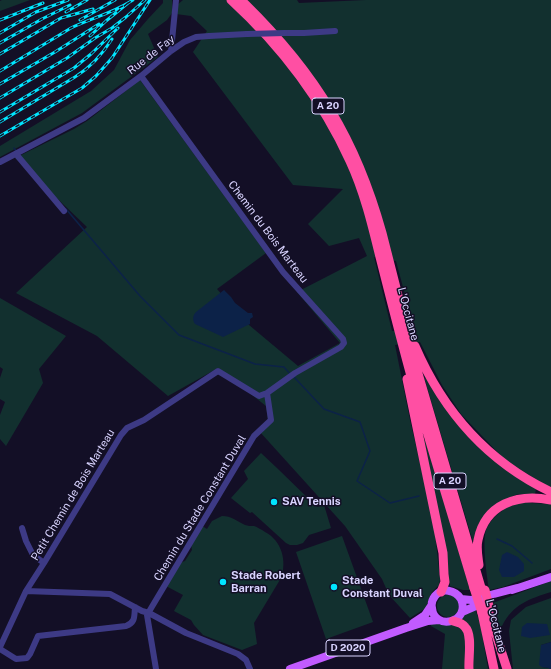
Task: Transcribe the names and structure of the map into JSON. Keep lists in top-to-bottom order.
{
  "streets": {
    "highway": ["A 20", "L'Occitane"],
    "main road": ["D 2020"],
    "street": [
      "Rue de Fay",
      "Chemin du Bois Marteau",
      "Petit Chemin de Bois Marteau",
      "Chemin du Stade Constant Duval"
    ]
  },
  "crossings": [
    ["Rue de Fay", "Chemin du Bois Marteau"],
    ["Chemin du Bois Marteau", "Petit Chemin de Bois Marteau"],
    ["Chemin du Bois Marteau", "Chemin du Stade Constant Duval"],
    ["Petit Chemin de Bois Marteau", "Chemin du Stade Constant Duval"]
  ],
  "places": ["SAV Tennis", "Stade Robert Barran", "Stade Constant Duval"]
}
